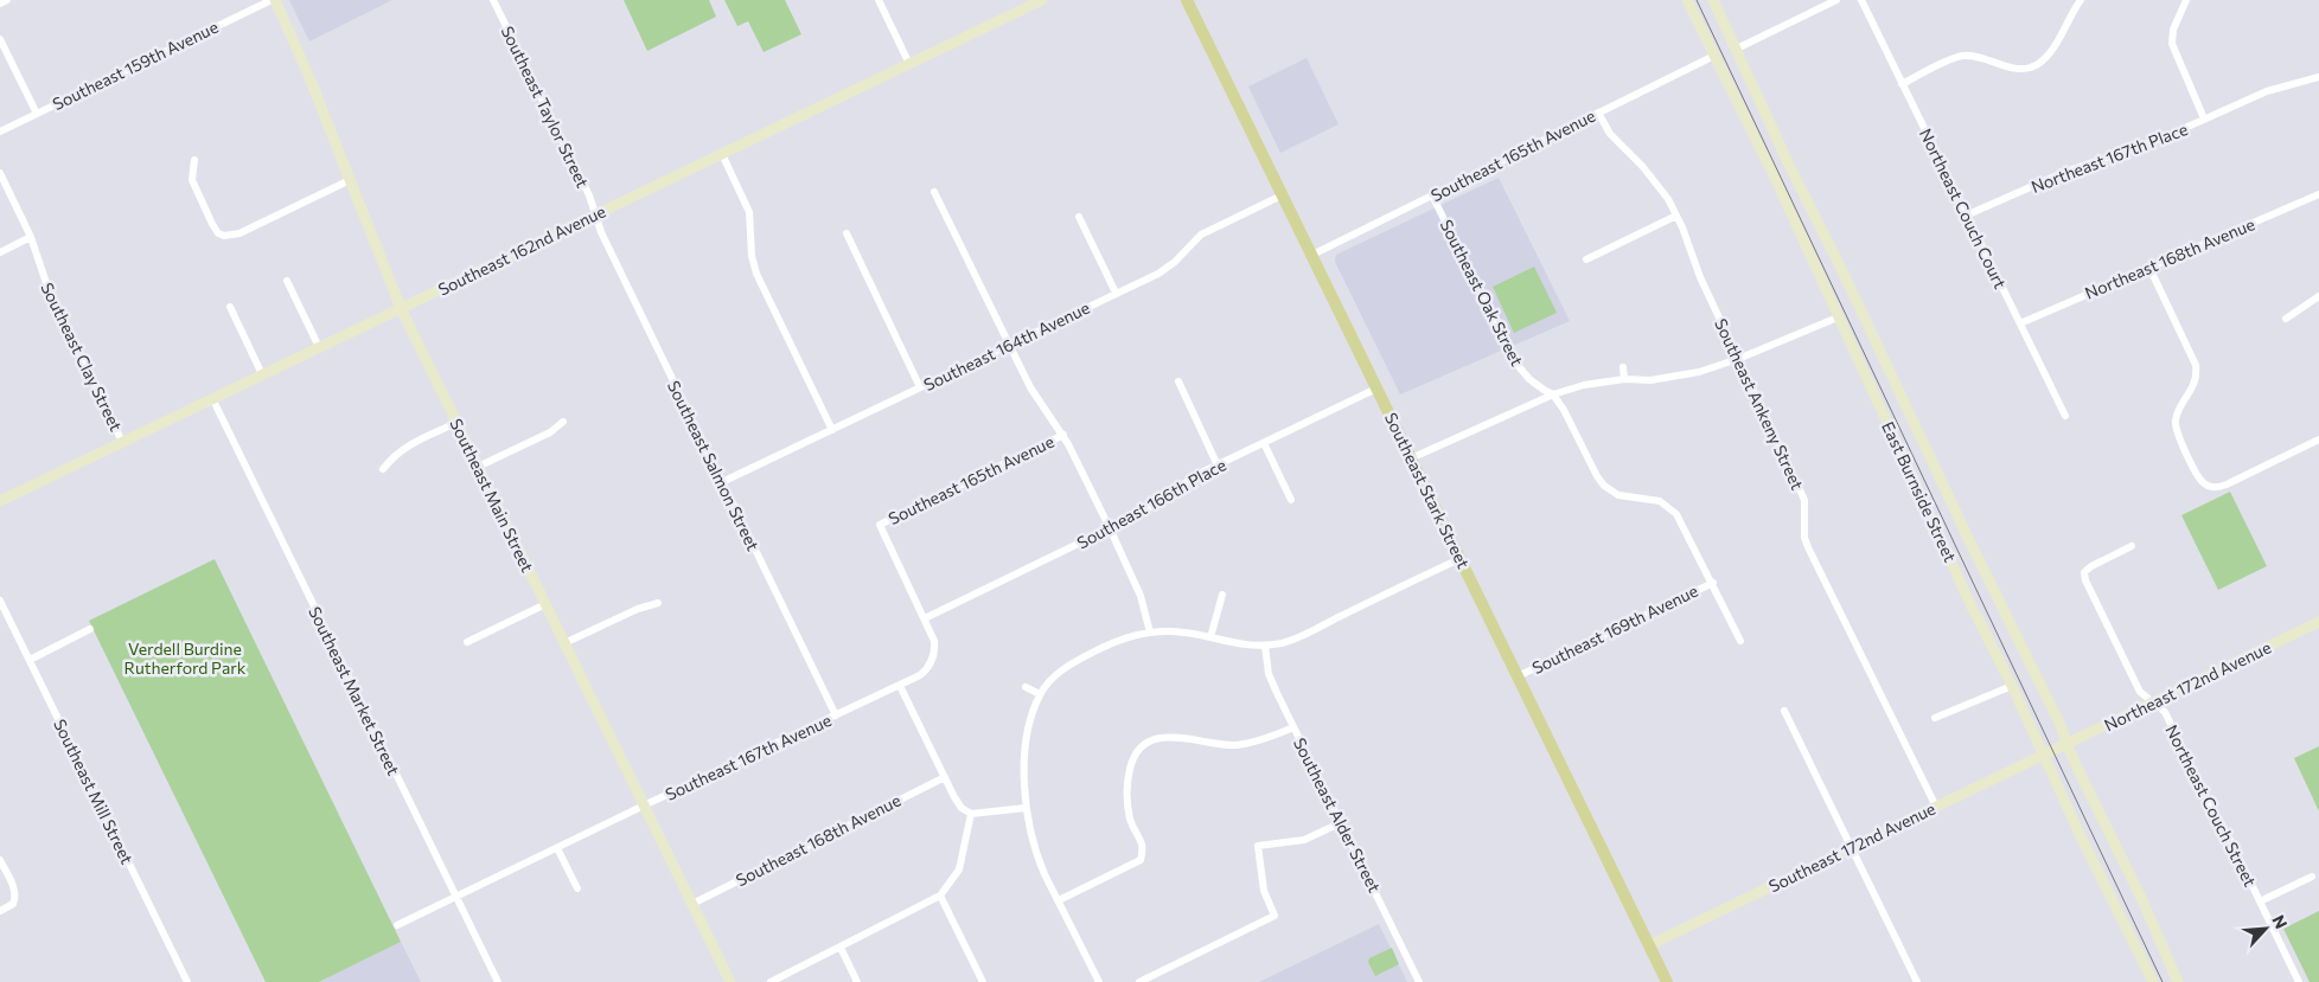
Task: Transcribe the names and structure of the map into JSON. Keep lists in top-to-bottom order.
{
  "streets": {
    "main road": ["Southeast Stark Street"],
    "street": [
      "Southeast 159th Avenue",
      "Southeast Taylor Street",
      "Southeast 165th Avenue",
      "Northeast 167th Place",
      "Northeast Couch Court",
      "Southeast 162nd Avenue",
      "Northeast 168th Avenue",
      "Southeast Oak Street",
      "Southeast 164th Avenue",
      "Southeast Clay Street",
      "Southeast Ankeny Street",
      "Southeast Salmon Street",
      "East Burnside Street",
      "Southeast Main Street",
      "Southeast 166th Place",
      "Southeast 169th Avenue",
      "Northeast 172nd Avenue",
      "Southeast Market Street",
      "Southeast 167th Avenue",
      "Southeast Mill Street",
      "Northeast Couch Street",
      "Southeast Alder Street",
      "Southeast 168th Avenue",
      "Southeast 172nd Avenue"
    ]
  },
  "crossings": [
    ["Southeast 159th Avenue", "Southeast Main Street"],
    ["Southeast Taylor Street", "Southeast 162nd Avenue"],
    ["Southeast Taylor Street", "Southeast Salmon Street"],
    ["Southeast 165th Avenue", "Southeast Oak Street"],
    ["Southeast 165th Avenue", "Southeast Ankeny Street"],
    ["Southeast 165th Avenue", "Southeast Stark Street"],
    ["Southeast 165th Avenue", "East Burnside Street"],
    ["Southeast 165th Avenue", "Southeast 166th Place"],
    ["Southeast 165th Avenue", "Southeast 167th Avenue"],
    ["Northeast 167th Place", "Northeast Couch Court"],
    ["Northeast Couch Court", "Northeast 168th Avenue"],
    ["Southeast 162nd Avenue", "Southeast Clay Street"],
    ["Southeast 162nd Avenue", "Southeast Salmon Street"],
    ["Southeast 162nd Avenue", "Southeast Main Street"],
    ["Southeast 162nd Avenue", "Southeast Market Street"],
    ["Southeast Oak Street", "Southeast 169th Avenue"],
    ["Southeast 164th Avenue", "Southeast Salmon Street"],
    ["Southeast 164th Avenue", "Southeast Stark Street"],
    ["Southeast Ankeny Street", "Southeast 172nd Avenue"],
    ["Southeast Salmon Street", "Southeast 167th Avenue"],
    ["Southeast Stark Street", "Southeast 166th Place"],
    ["Southeast Stark Street", "Southeast 169th Avenue"],
    ["Southeast Stark Street", "Southeast 172nd Avenue"],
    ["East Burnside Street", "Northeast 172nd Avenue"],
    ["East Burnside Street", "Southeast 172nd Avenue"],
    ["Southeast Main Street", "Southeast 167th Avenue"],
    ["Southeast Main Street", "Southeast 168th Avenue"],
    ["Southeast 166th Place", "Southeast 167th Avenue"],
    ["Northeast 172nd Avenue", "Northeast Couch Street"],
    ["Northeast 172nd Avenue", "Southeast 172nd Avenue"],
    ["Southeast Market Street", "Southeast 167th Avenue"]
  ],
  "parks": ["Verdell Burdine Rutherford Park"],
  "north": "top right"
}
